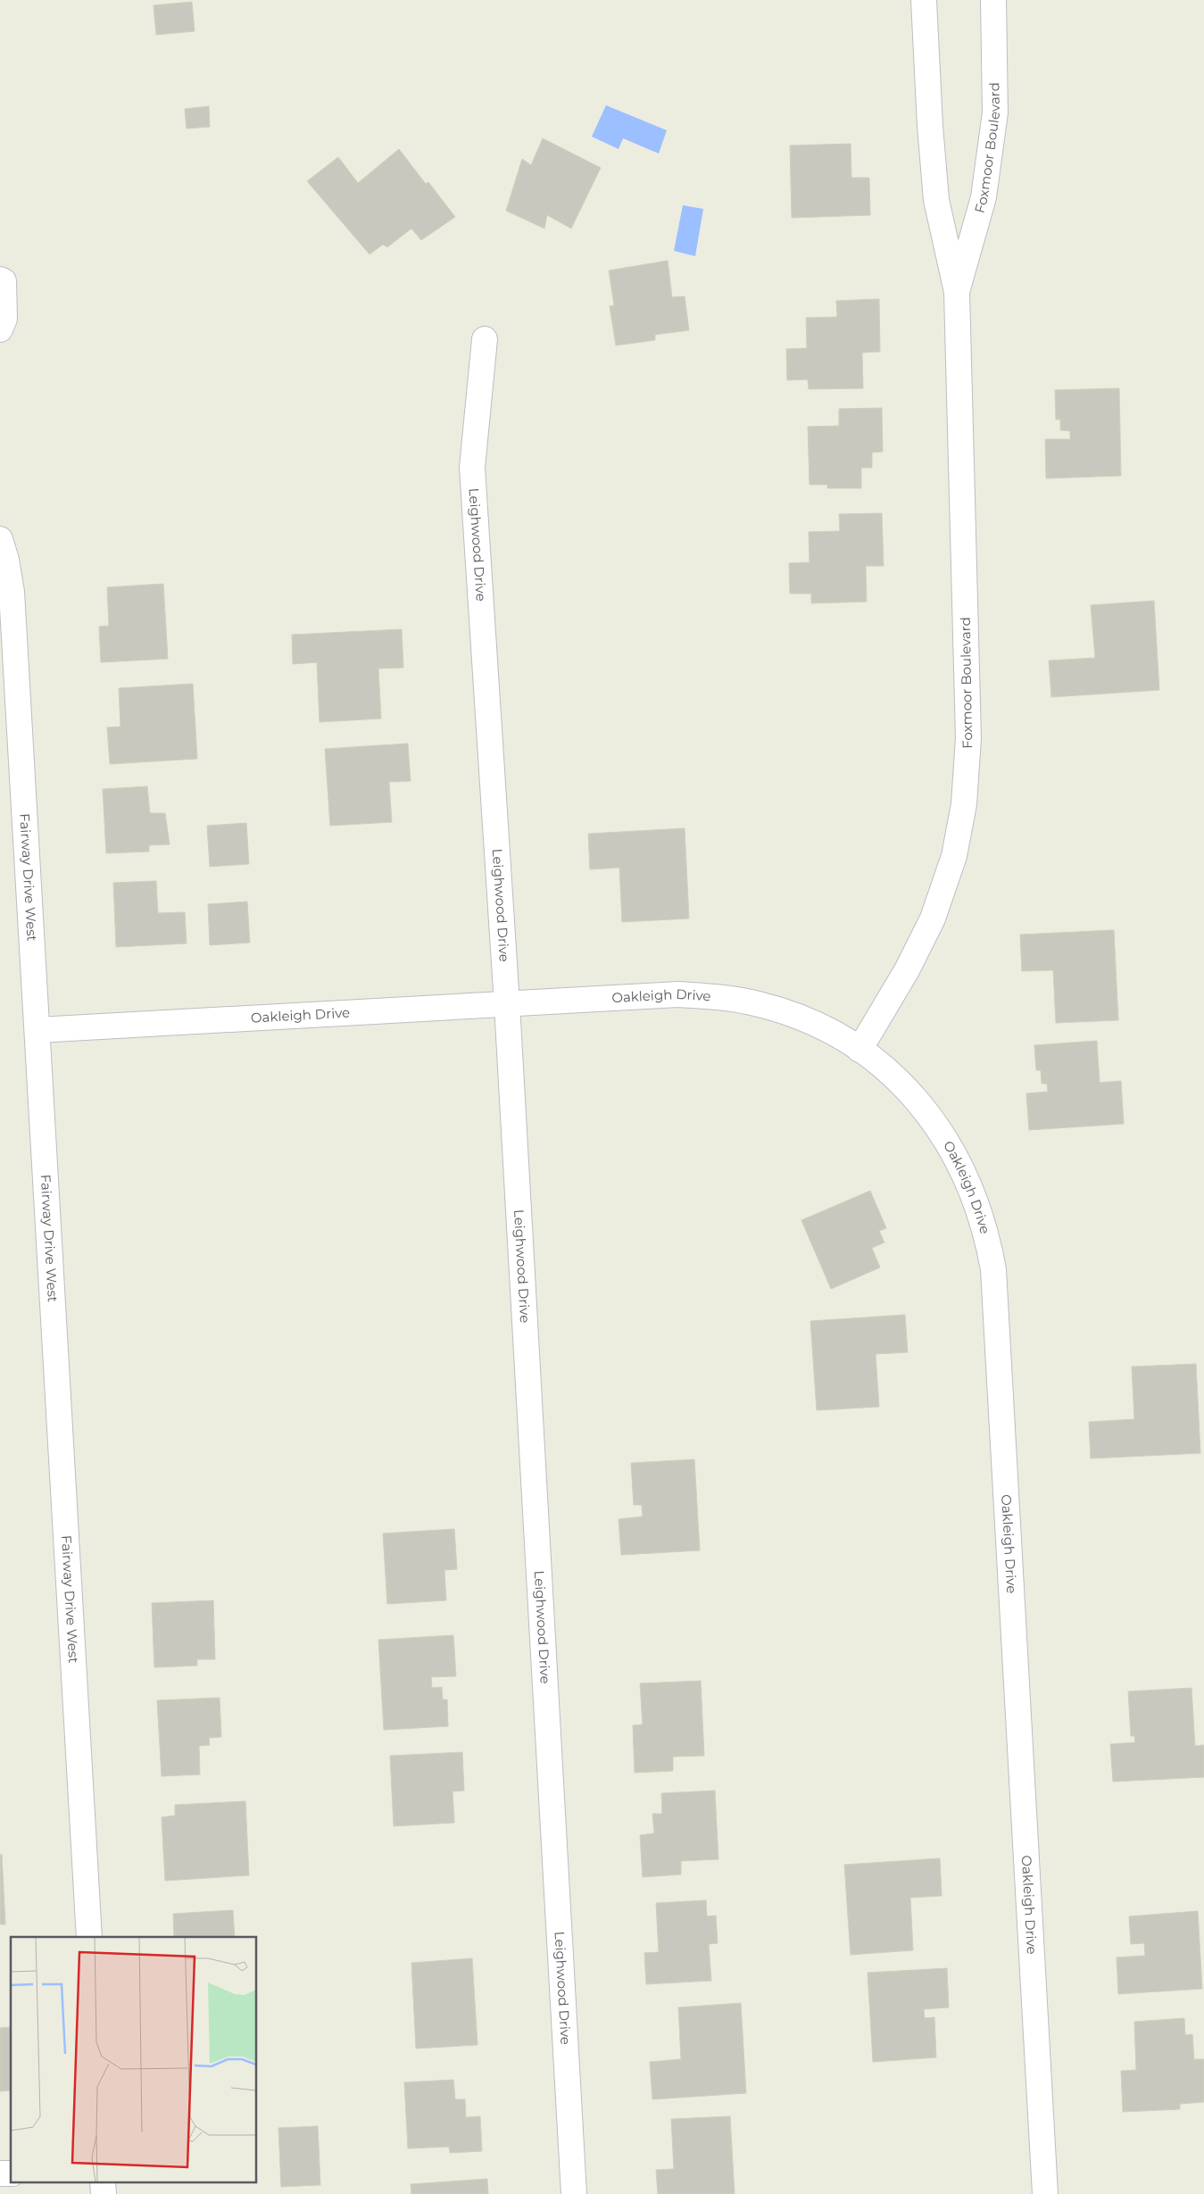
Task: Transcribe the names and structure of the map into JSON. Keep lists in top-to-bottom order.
{
  "streets": {
    "street": [
      "Foxmoor Boulevard",
      "Leighwood Drive",
      "Fairway Drive West",
      "Oakleigh Drive"
    ]
  },
  "crossings": [
    ["Foxmoor Boulevard", "Oakleigh Drive"],
    ["Leighwood Drive", "Oakleigh Drive"],
    ["Fairway Drive West", "Oakleigh Drive"]
  ]
}
